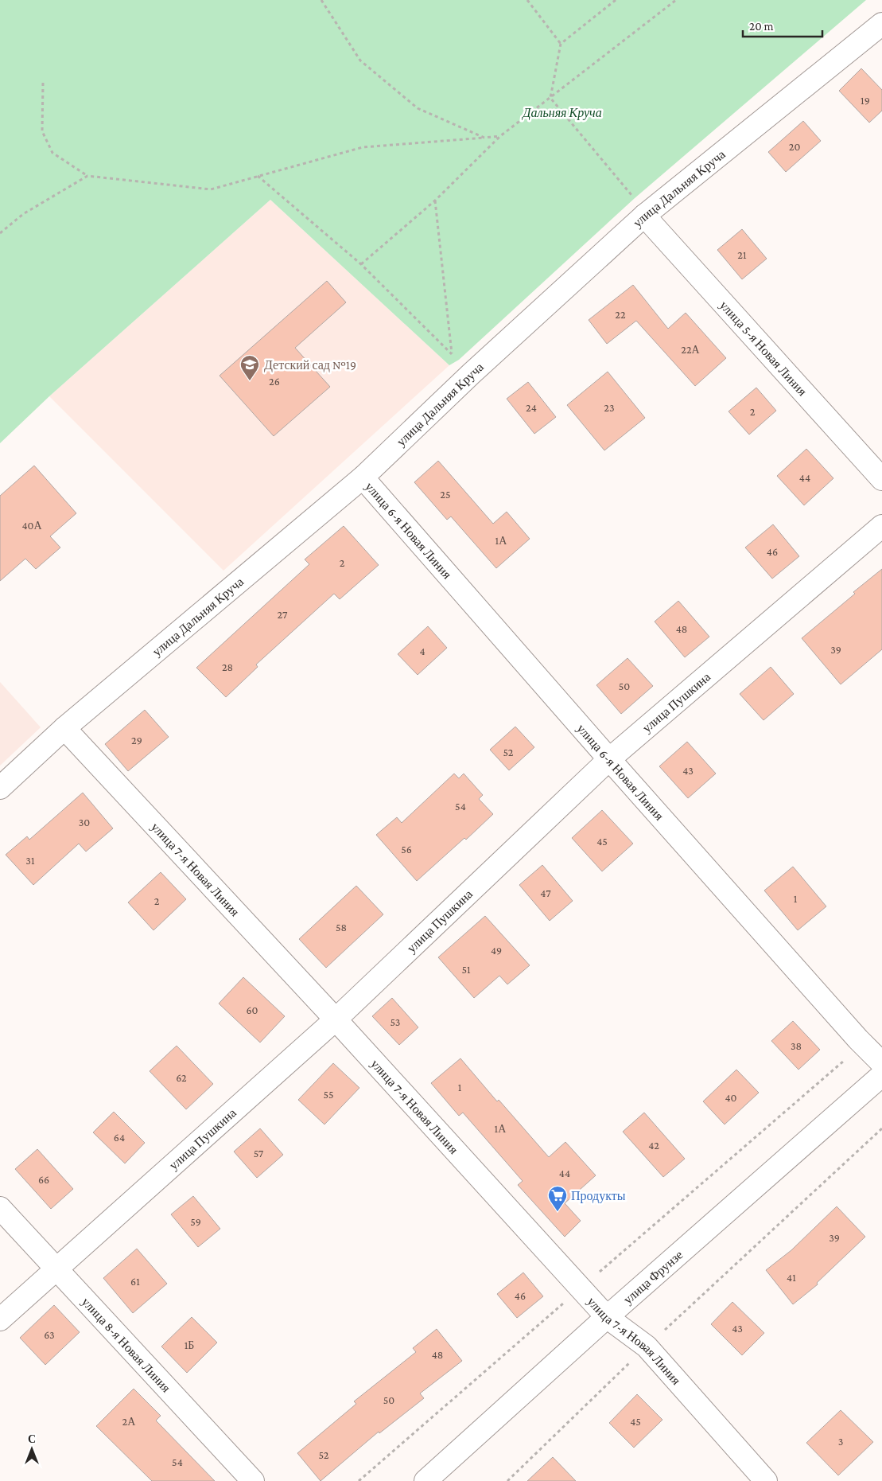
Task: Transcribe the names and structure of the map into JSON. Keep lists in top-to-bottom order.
{
  "streets": {
    "street": [
      "улица Дальняя Круча",
      "улица 5-я Новая Линия",
      "улица 6-я Новая Линия",
      "улица Пушкина",
      "улица 7-я Новая Линия",
      "улица Фрунзе",
      "улица 8-я Новая Линия"
    ]
  },
  "crossings": [
    ["улица Дальняя Круча", "улица 5-я Новая Линия"],
    ["улица Дальняя Круча", "улица 6-я Новая Линия"],
    ["улица Дальняя Круча", "улица 7-я Новая Линия"],
    ["улица 6-я Новая Линия", "улица Пушкина"],
    ["улица Пушкина", "улица 7-я Новая Линия"],
    ["улица Пушкина", "улица 8-я Новая Линия"],
    ["улица 7-я Новая Линия", "улица Фрунзе"]
  ],
  "parks": ["Дальняя Круча"],
  "places": {
    "school or university": ["Детский сад №19"],
    "supermarket": ["Продукты"]
  },
  "house_numbers": [
    "19",
    "20",
    "21",
    "22",
    "22А",
    "26",
    "24",
    "23",
    "2",
    "44",
    "25",
    "40А",
    "1А",
    "46",
    "2",
    "27",
    "48",
    "39",
    "4",
    "28",
    "50",
    "29",
    "52",
    "43",
    "54",
    "30",
    "45",
    "56",
    "31",
    "47",
    "1",
    "2",
    "58",
    "49",
    "51",
    "60",
    "53",
    "38",
    "62",
    "1",
    "55",
    "40",
    "1А",
    "64",
    "42",
    "57",
    "44",
    "66",
    "59",
    "39",
    "41",
    "61",
    "46",
    "43",
    "63",
    "1Б",
    "48",
    "50",
    "2А",
    "45",
    "3",
    "52",
    "54"
  ],
  "scale_bar": "20 m",
  "north": "top"
}
